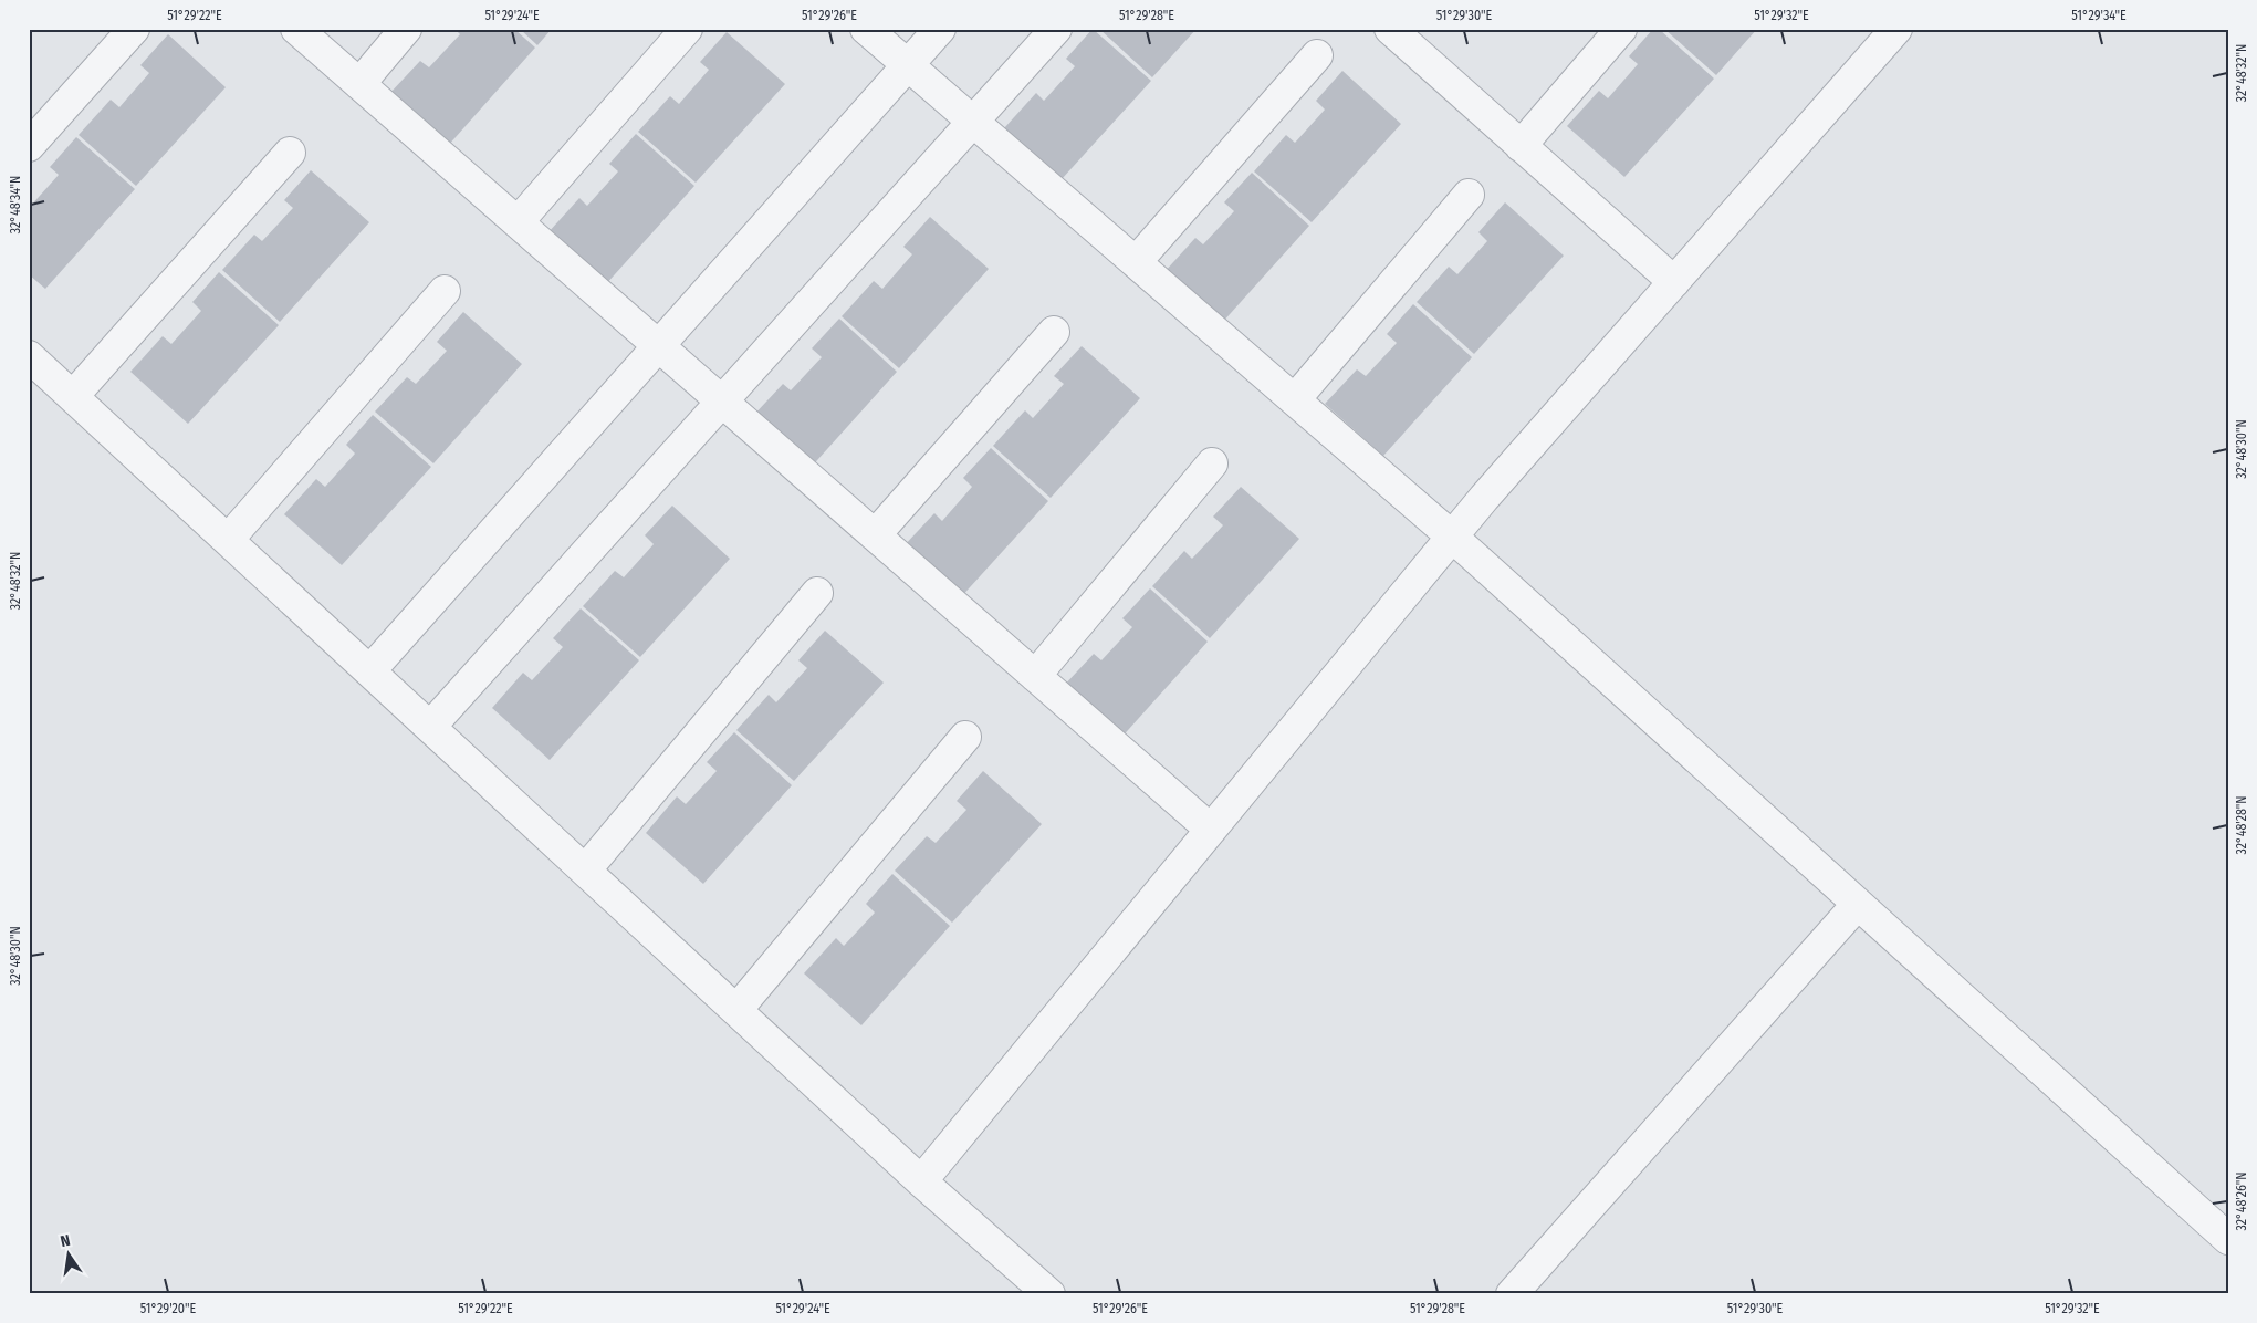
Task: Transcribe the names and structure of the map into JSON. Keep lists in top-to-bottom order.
{
  "north": "top",
  "coordinates": [
    "51°29'22\"E",
    "51°29'24\"E",
    "51°29'26\"E",
    "51°29'28\"E",
    "51°29'30\"E",
    "51°29'32\"E",
    "51°29'34\"E",
    "32°48'32\"N",
    "32°48'34\"N",
    "32°48'30\"N",
    "32°48'28\"N",
    "32°48'26\"N",
    "51°29'20\"E"
  ]
}
